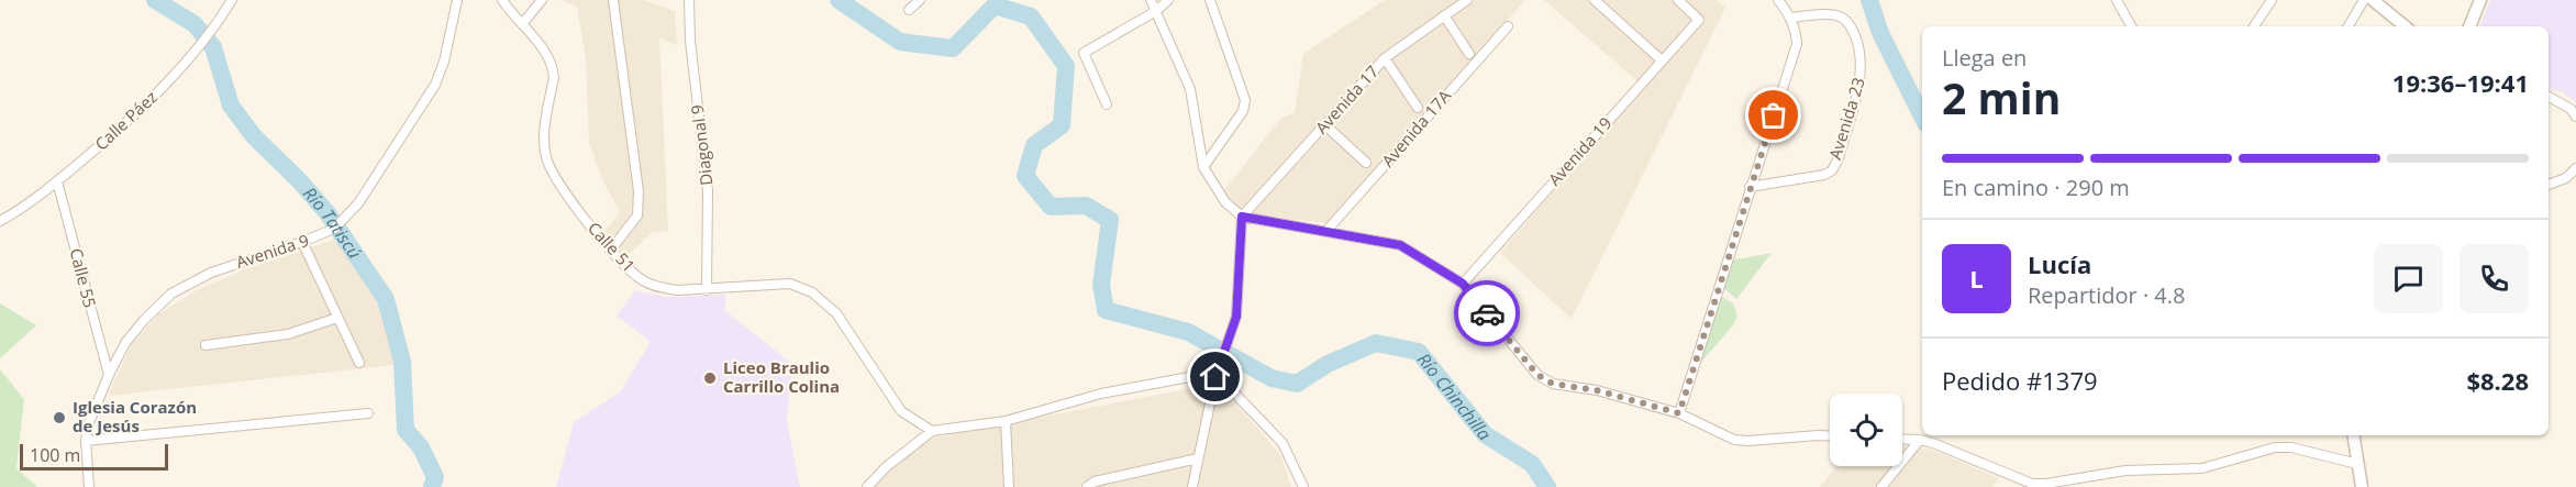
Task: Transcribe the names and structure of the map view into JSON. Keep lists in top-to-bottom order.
{
  "streets": {
    "street": [
      "Avenida 17",
      "Avenida 23",
      "Calle Páez",
      "Avenida 17A",
      "Diagonal 9",
      "Avenida 19",
      "Calle 51",
      "Avenida 9",
      "Calle 55"
    ]
  },
  "crossings": [
    ["Calle Páez", "Calle 55"],
    ["Diagonal 9", "Calle 51"],
    ["Avenida 9", "Calle 55"]
  ],
  "water": ["Río Tatiscú", "Río Chinchilla"],
  "places": ["Liceo Braulio Carrillo Colina", "Iglesia Corazón de Jesús"],
  "scale_bar": "100 m",
  "page": {
    "heading": ["2 min", "Llega en", "19:36–19:41"],
    "panel": [
      "Lucía",
      "Repartidor · 4.8",
      "Pedido #1379",
      "$8.28"
    ],
    "bar": "En camino · 290 m",
    "round": "L",
    "scale": "100 m"
  }
}
